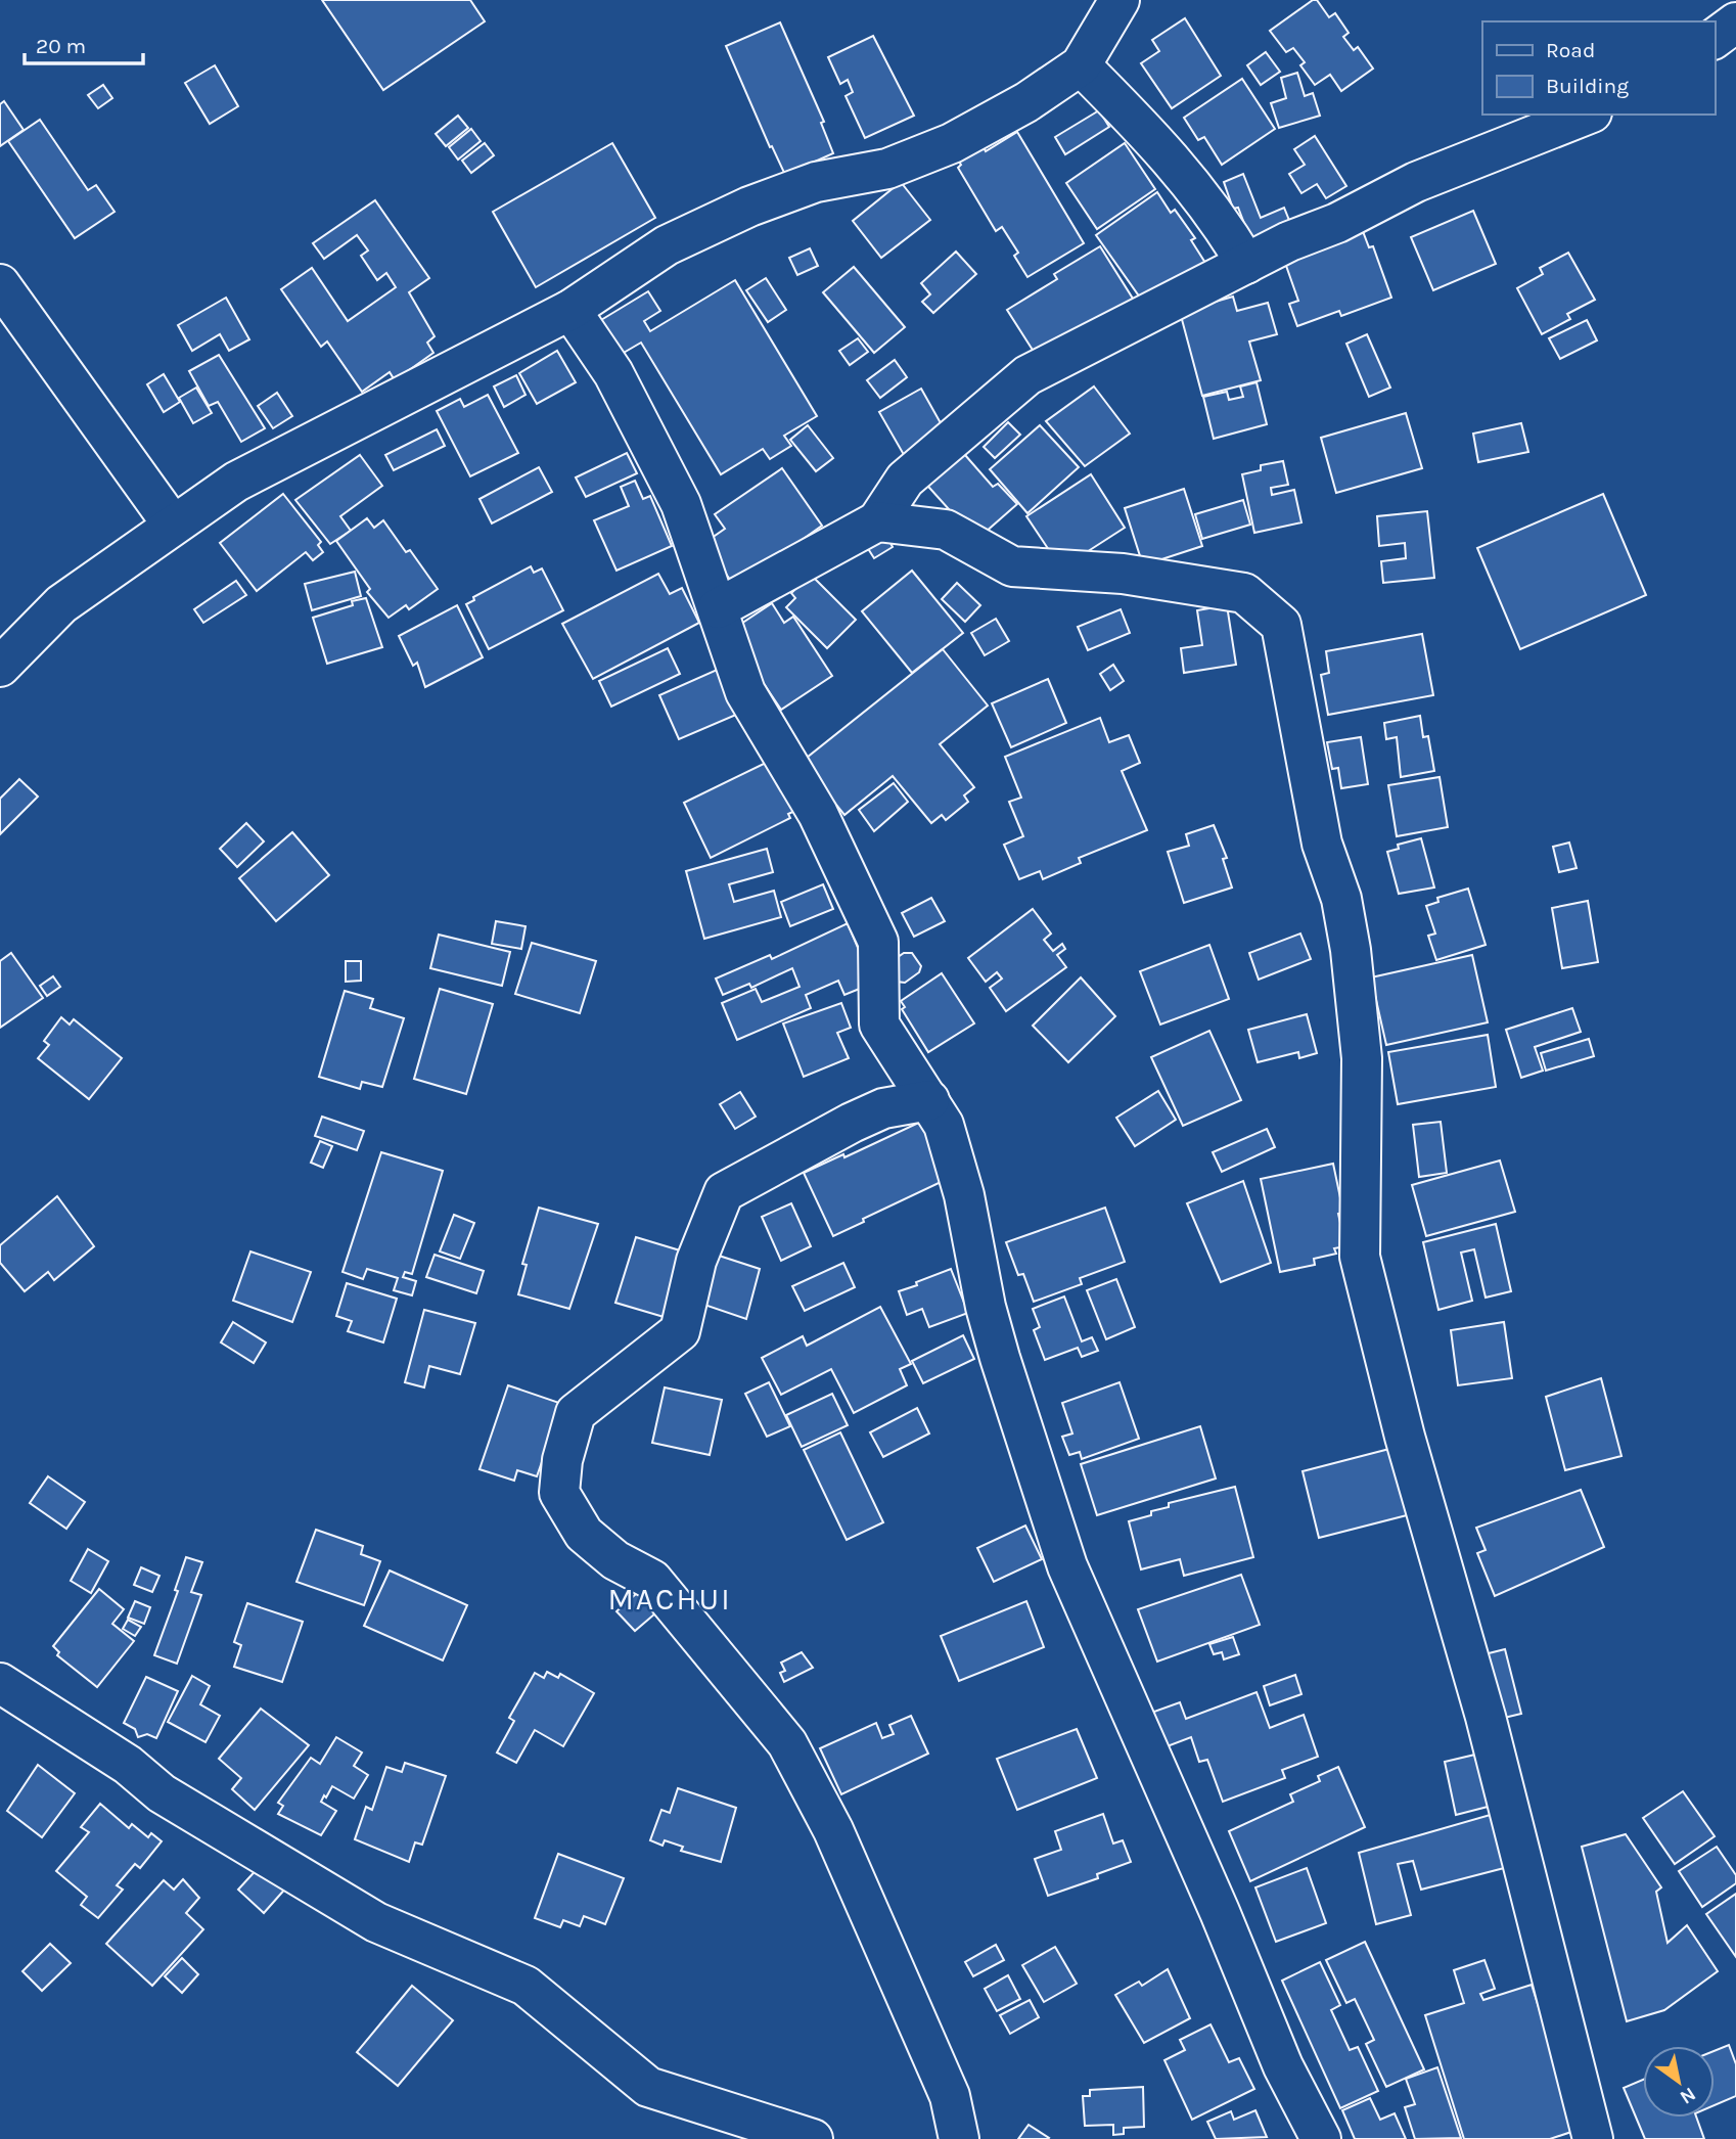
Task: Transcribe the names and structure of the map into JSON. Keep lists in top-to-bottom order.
{
  "districts": ["MACHUI"],
  "legend": ["Road", "Building"],
  "scale_bar": "20 m",
  "north": "bottom right"
}
